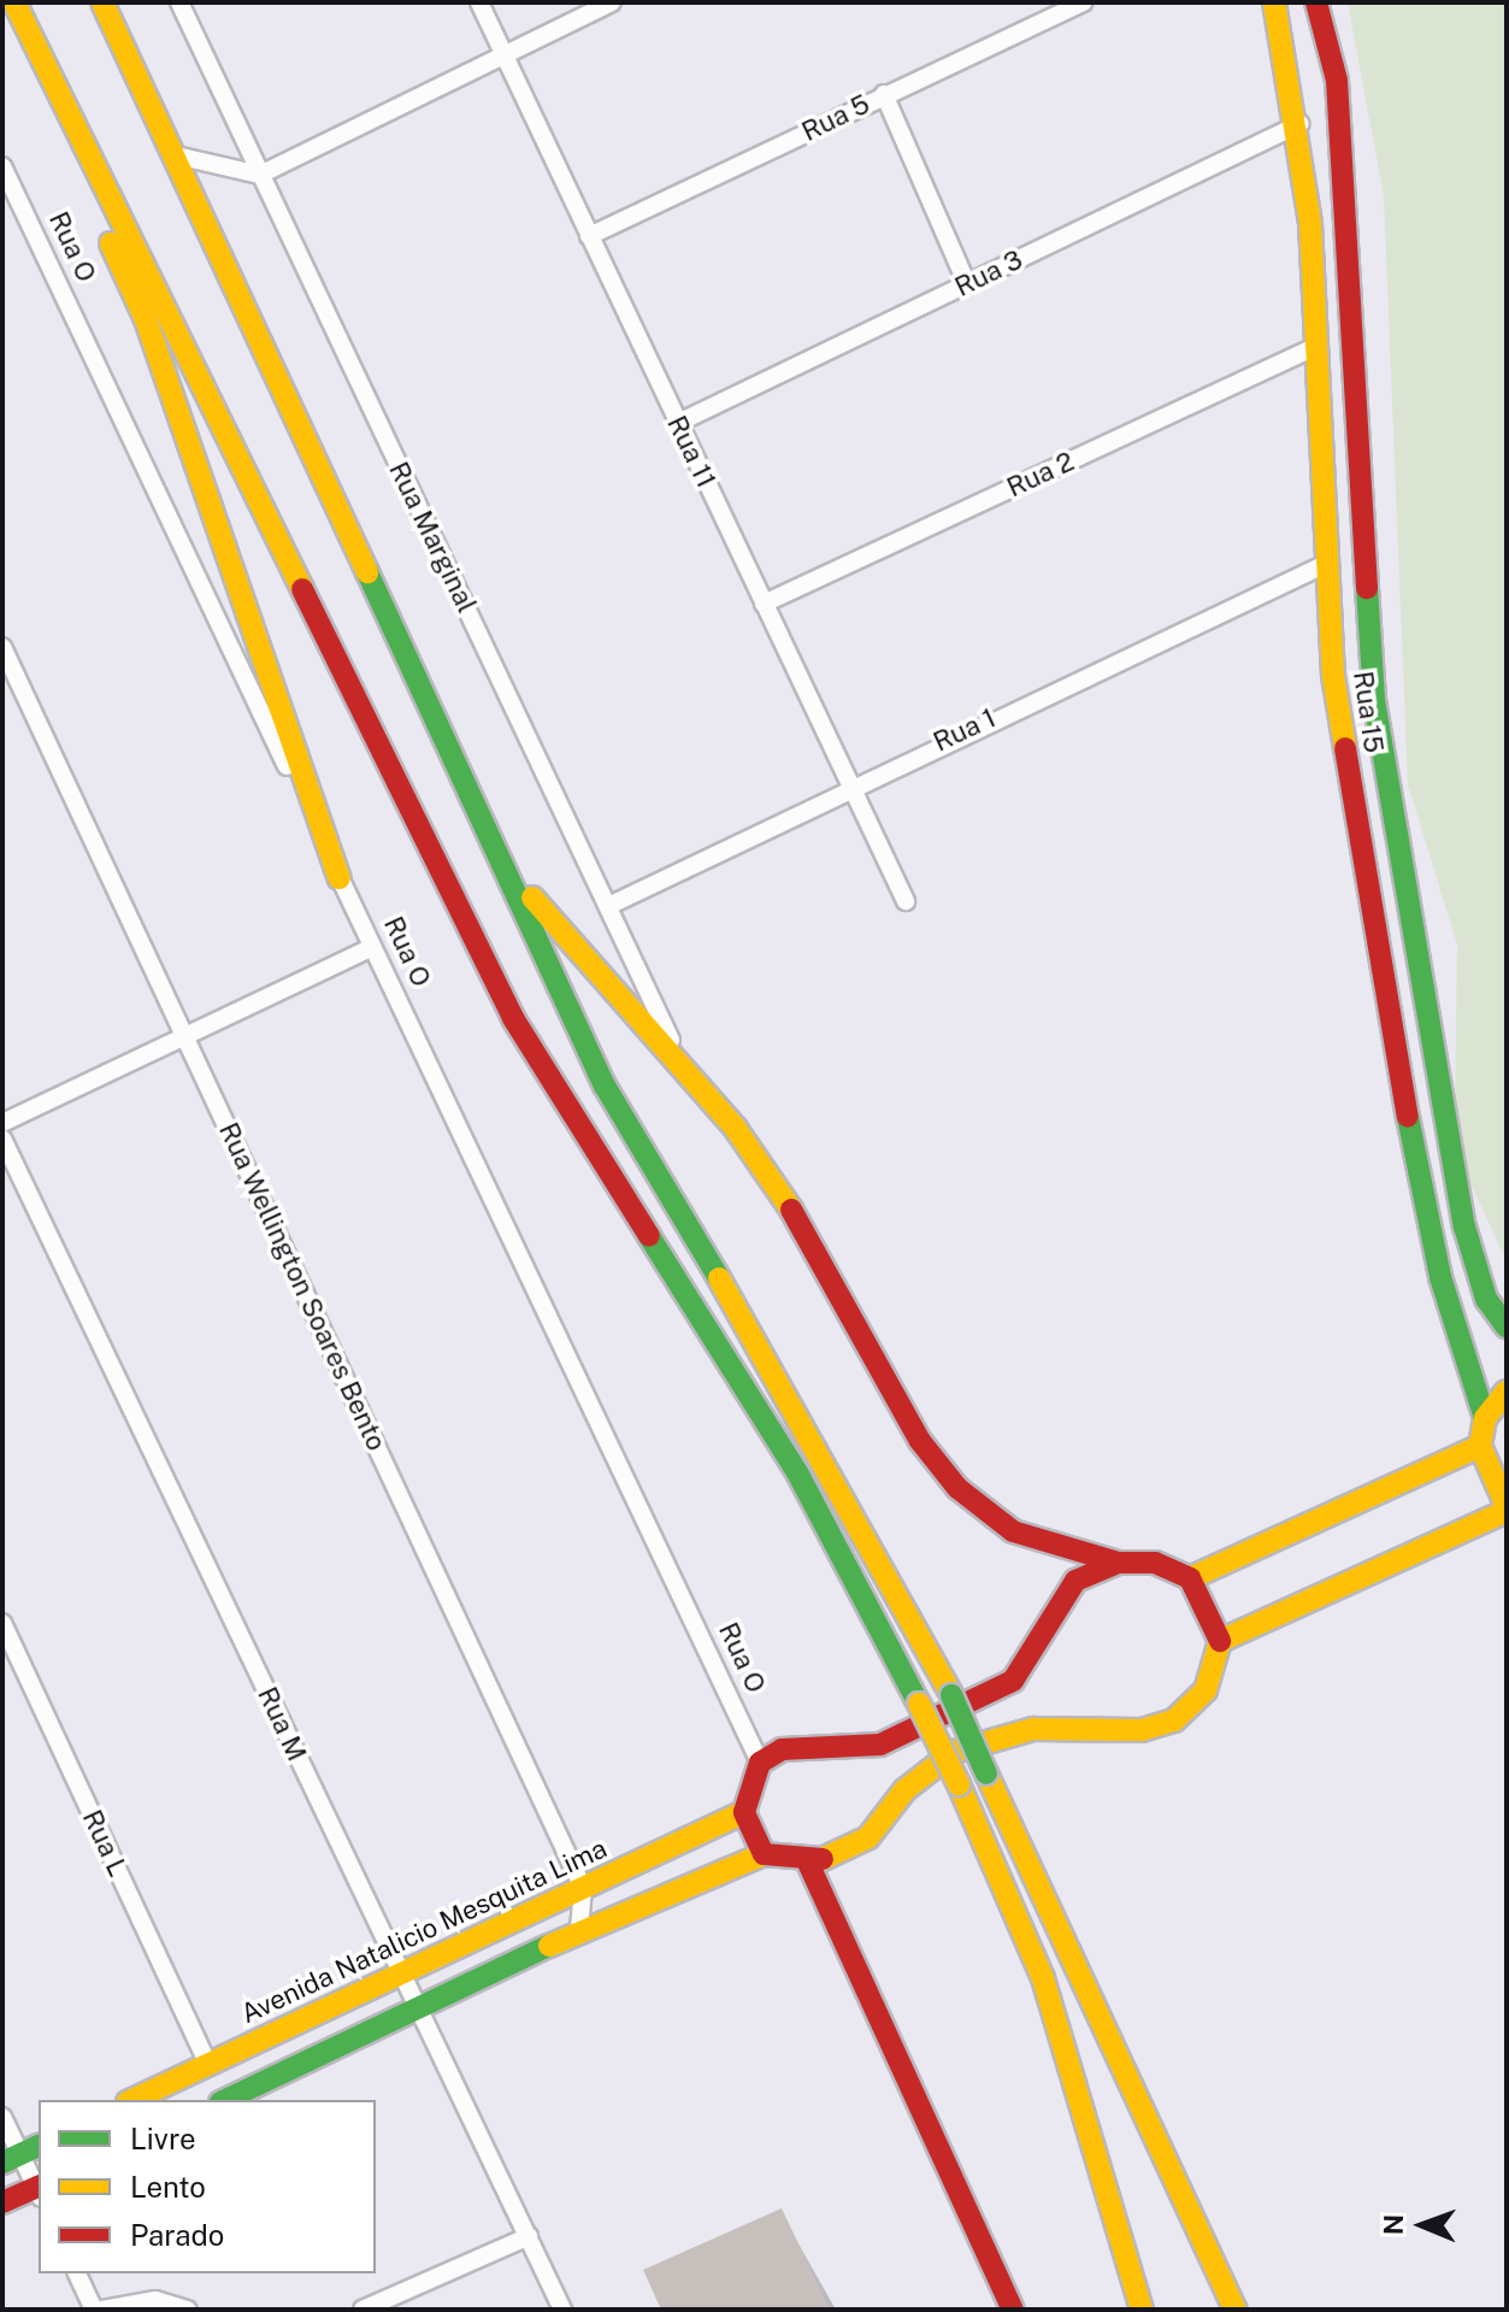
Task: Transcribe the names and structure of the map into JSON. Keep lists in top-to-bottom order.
{
  "streets": {
    "main road": ["Rua 15", "Avenida Natalicio Mesquita Lima"],
    "street": [
      "Rua 5",
      "Rua O",
      "Rua 3",
      "Rua 11",
      "Rua 2",
      "Rua Marginal",
      "Rua 1",
      "Rua Wellington Soares Bento",
      "Rua M",
      "Rua L"
    ]
  },
  "crossings": [
    ["Rua 5", "Rua 11"],
    ["Rua 3", "Rua 11"],
    ["Rua 3", "Rua 15"],
    ["Rua 11", "Rua 2"],
    ["Rua 11", "Rua 1"],
    ["Rua 2", "Rua 15"],
    ["Rua Marginal", "Rua 1"],
    ["Rua 15", "Rua 1"],
    ["Rua Wellington Soares Bento", "Avenida Natalicio Mesquita Lima"],
    ["Rua M", "Avenida Natalicio Mesquita Lima"],
    ["Rua L", "Avenida Natalicio Mesquita Lima"]
  ],
  "legend": ["Livre", "Lento", "Parado"],
  "north": "left"
}
